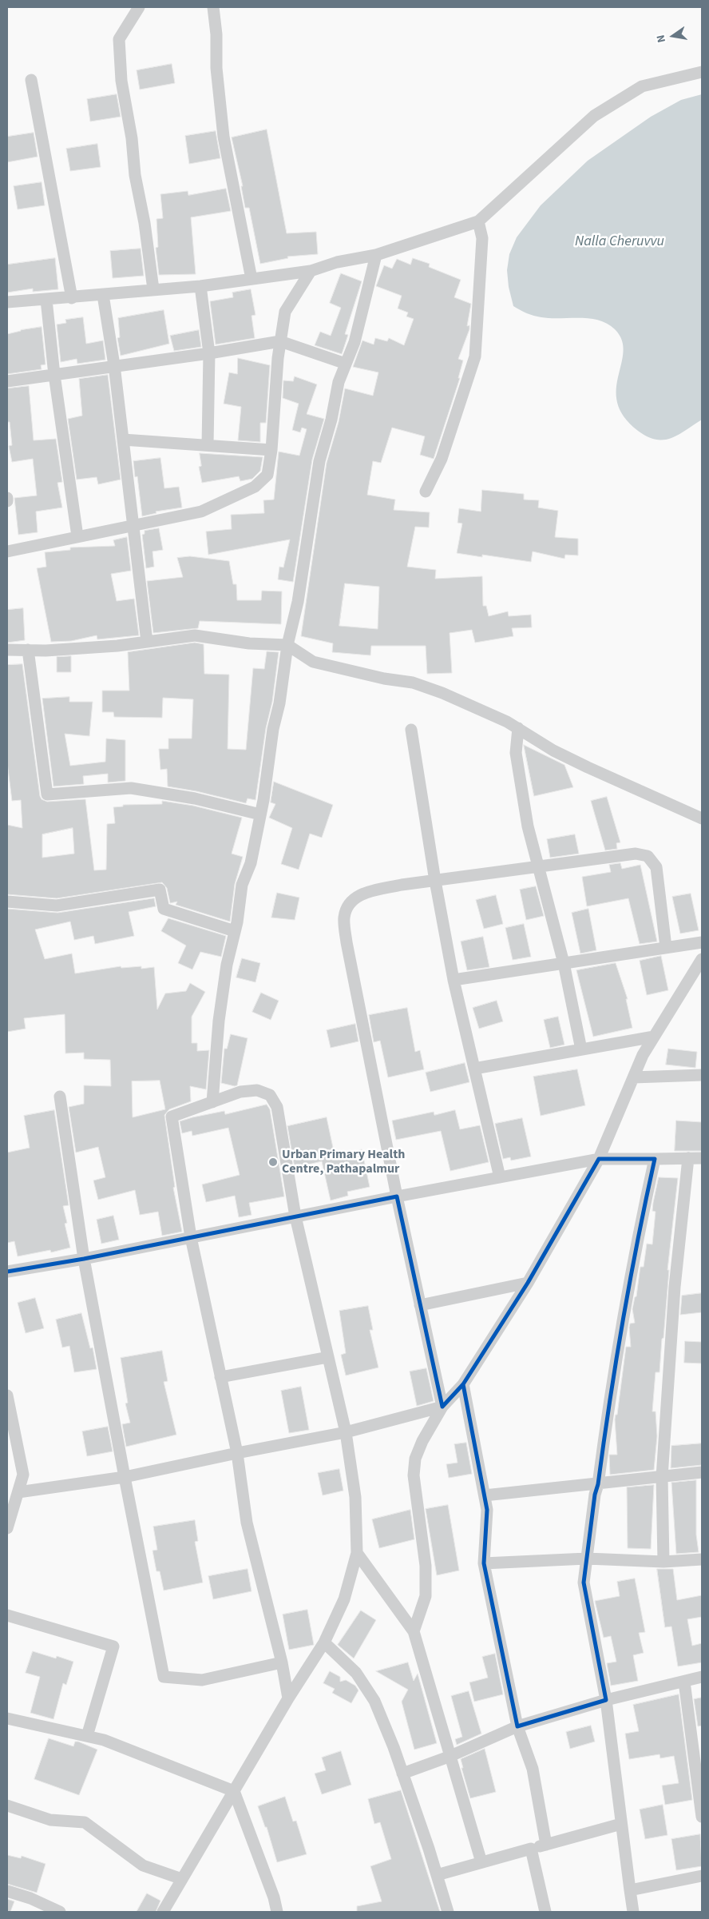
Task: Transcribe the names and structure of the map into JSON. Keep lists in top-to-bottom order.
{
  "water": ["Nalla Cheruvvu"],
  "places": ["Urban Primary Health Centre, Pathapalmur"],
  "north": "left"
}
